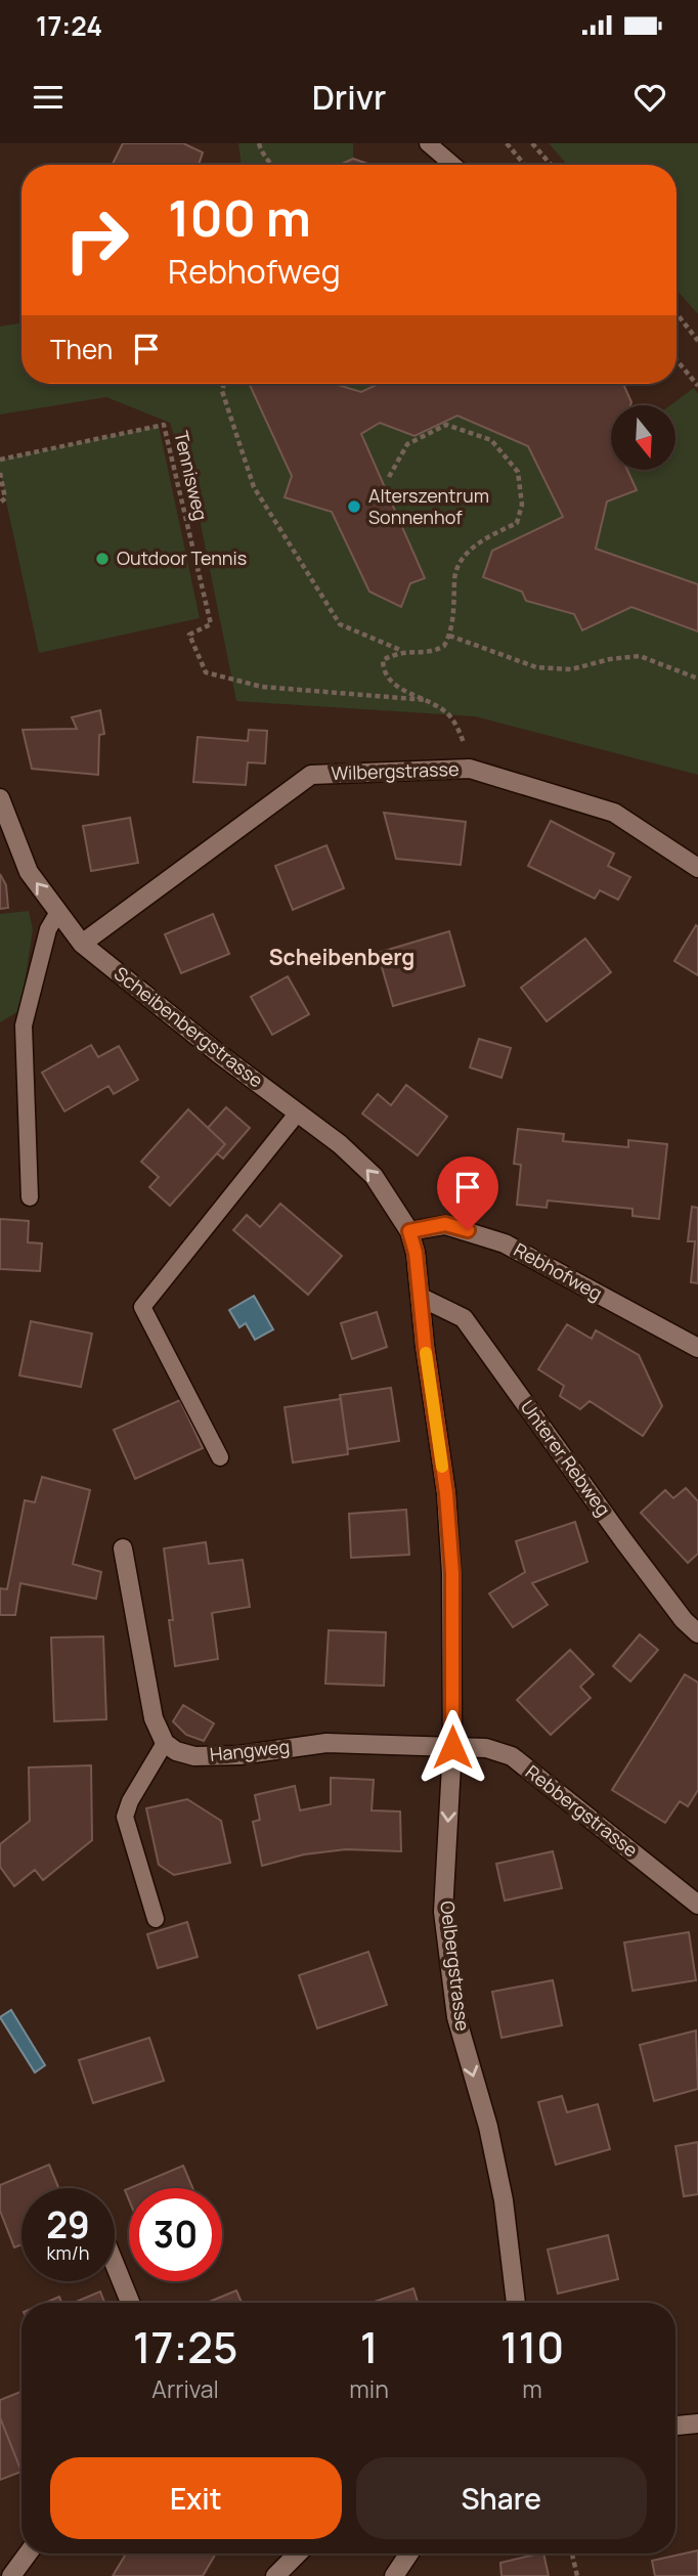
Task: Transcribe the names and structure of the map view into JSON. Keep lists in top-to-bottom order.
{
  "streets": {
    "street": [
      "Wilbergstrasse",
      "Scheibenbergstrasse",
      "Rebhofweg",
      "Unterer Rebweg",
      "Hangweg",
      "Rebbergstrasse",
      "Oelbergstrasse"
    ],
    "path": ["Tennisweg"]
  },
  "crossings": [
    ["Wilbergstrasse", "Scheibenbergstrasse"],
    ["Scheibenbergstrasse", "Rebhofweg"],
    ["Scheibenbergstrasse", "Oelbergstrasse"],
    ["Rebhofweg", "Oelbergstrasse"],
    ["Unterer Rebweg", "Oelbergstrasse"],
    ["Hangweg", "Rebbergstrasse"],
    ["Hangweg", "Oelbergstrasse"],
    ["Rebbergstrasse", "Oelbergstrasse"]
  ],
  "one_way": ["Scheibenbergstrasse", "Oelbergstrasse"],
  "districts": ["Scheibenberg"],
  "places": ["Alterszentrum Sonnenhof", "Outdoor Tennis"],
  "north": "bottom",
  "page": {
    "status": "17:24",
    "header": "Drivr",
    "turn": ["100 m", "Rebhofweg"],
    "then": "Then",
    "speed": "29 km/h",
    "limit": "30",
    "eta": [
      "17:25",
      "Arrival",
      "1",
      "min",
      "110",
      "m"
    ],
    "buttons": ["Exit", "Share"]
  }
}
